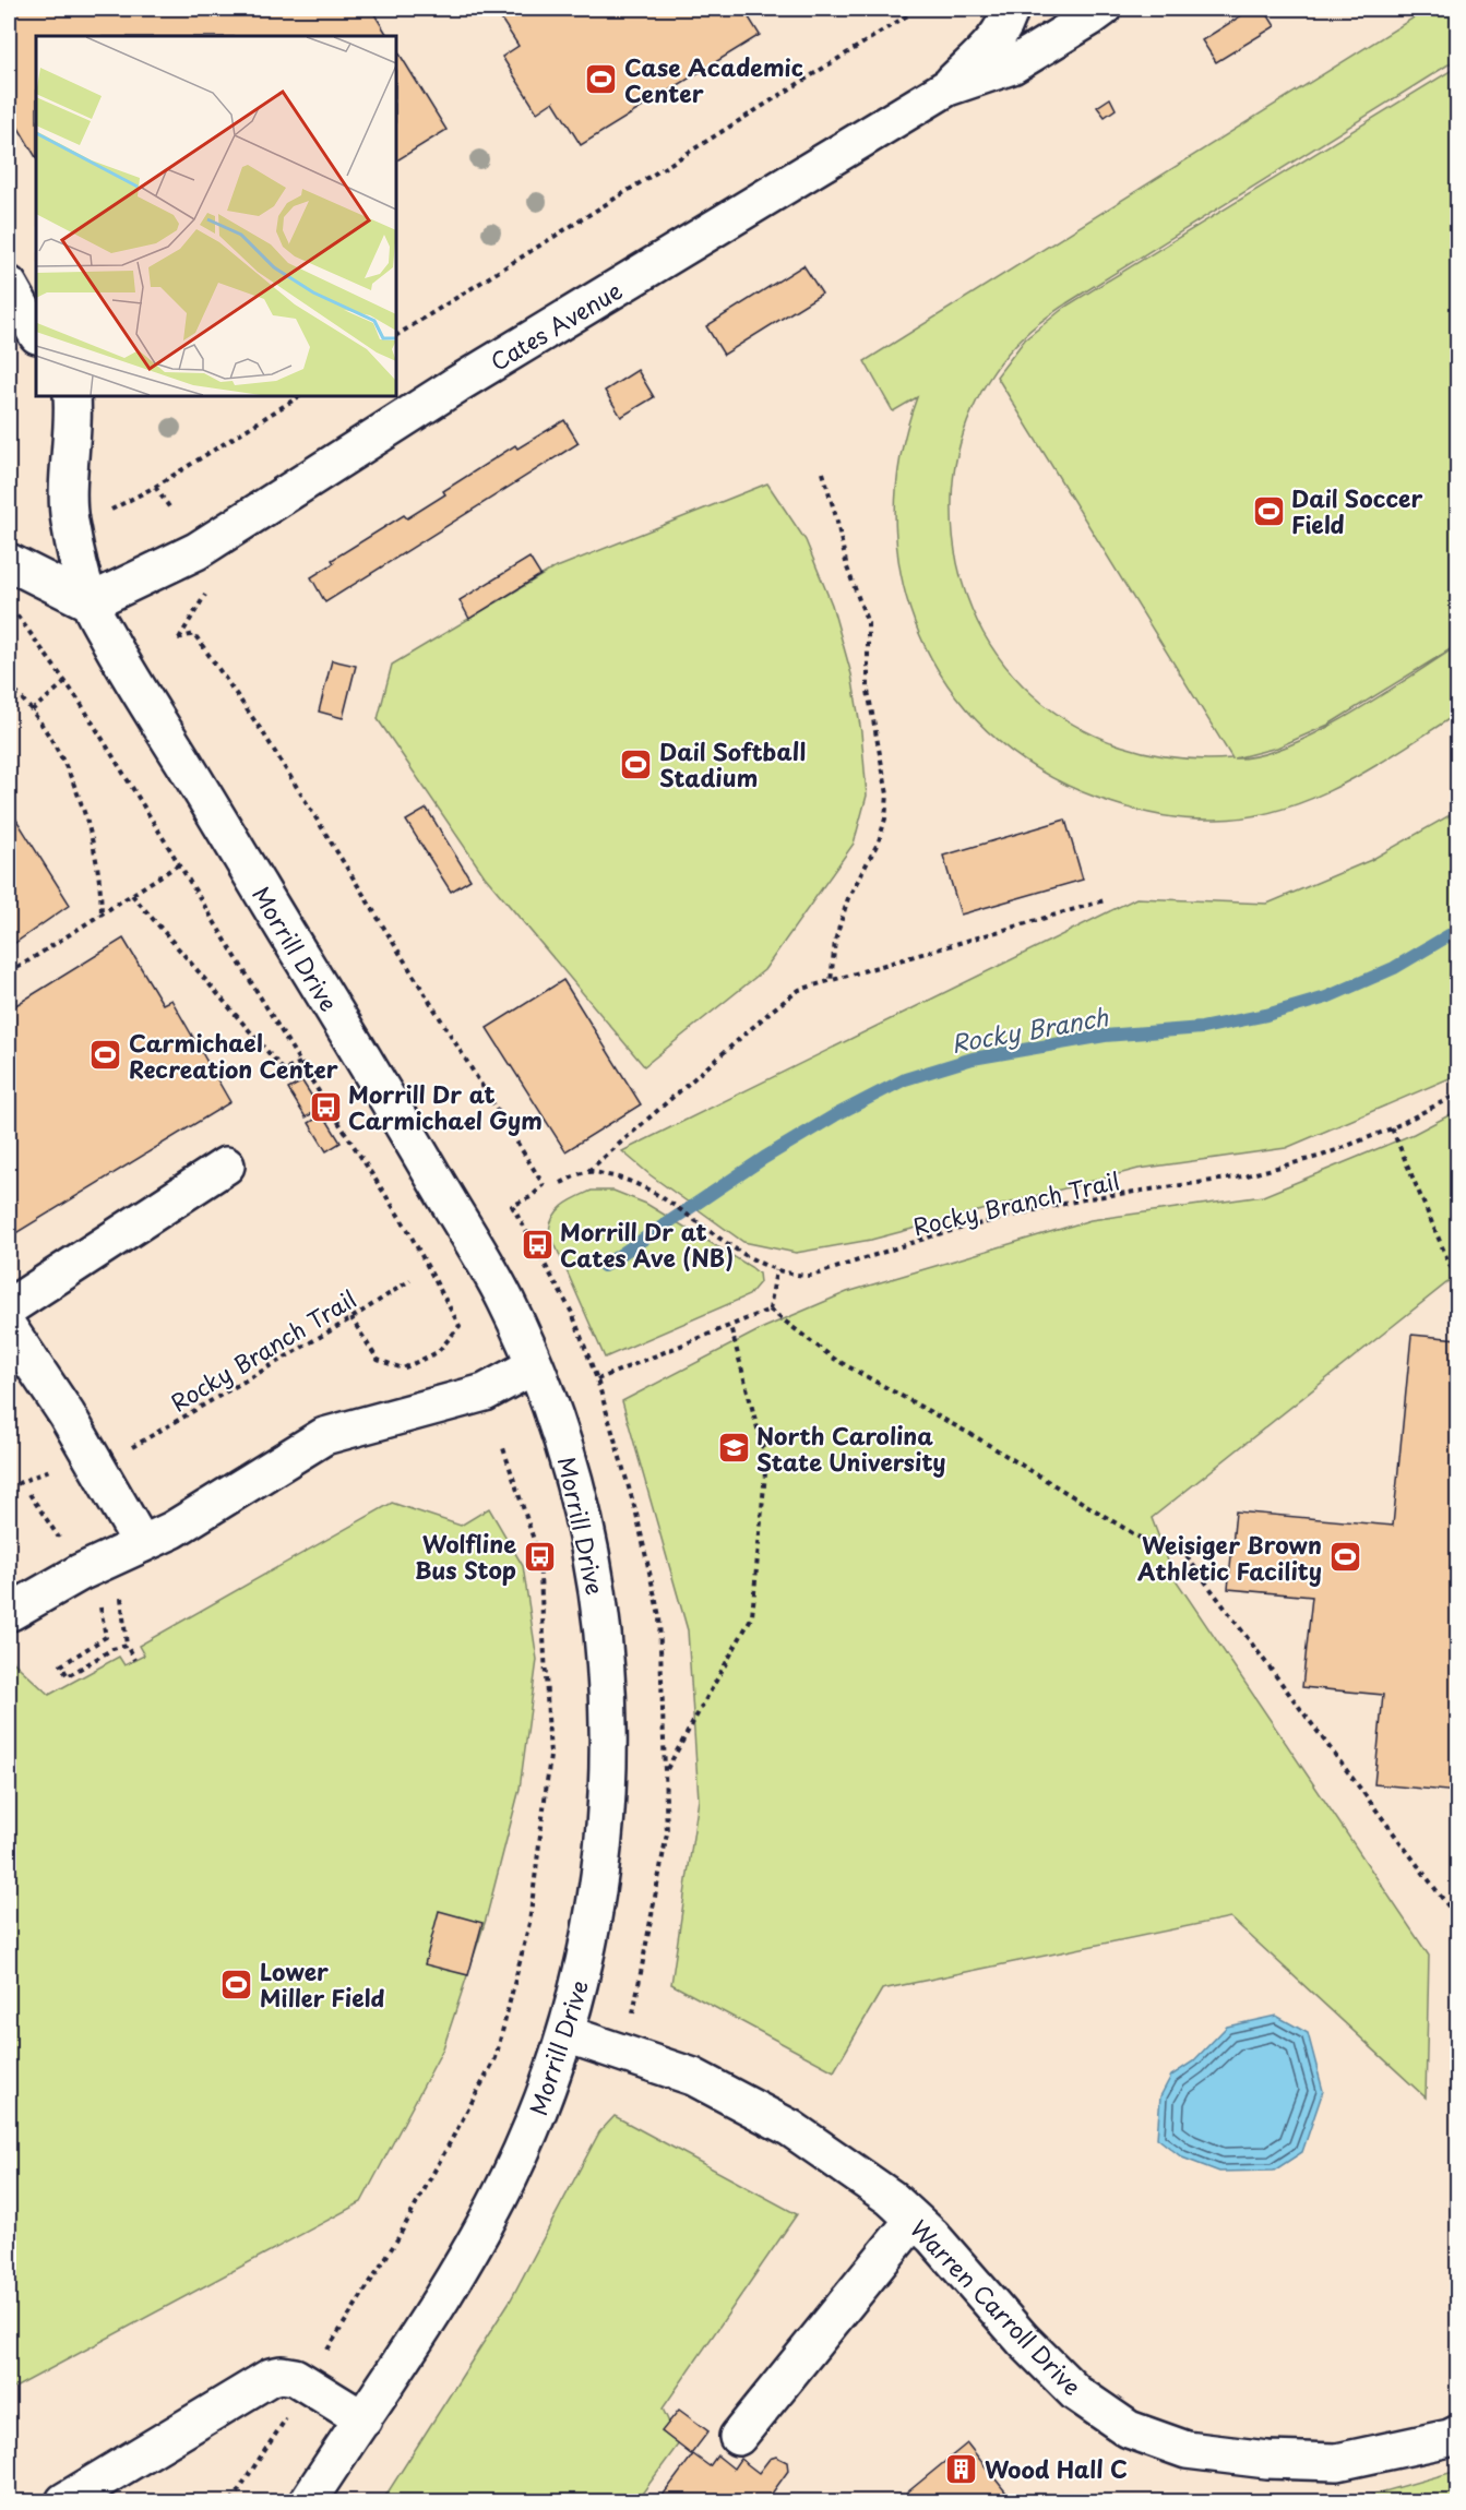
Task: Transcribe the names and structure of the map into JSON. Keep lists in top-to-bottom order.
{
  "streets": {
    "street": ["Cates Avenue", "Morrill Drive", "Warren Carroll Drive"],
    "path": ["Rocky Branch Trail"]
  },
  "crossings": [
    ["Cates Avenue", "Morrill Drive"],
    ["Morrill Drive", "Warren Carroll Drive"]
  ],
  "water": ["Rocky Branch"],
  "places": {
    "sports": [
      "Case Academic Center",
      "Dail Soccer Field",
      "Dail Softball Stadium",
      "Carmichael Recreation Center",
      "Weisiger Brown Athletic Facility",
      "Lower Miller Field"
    ],
    "bus stop": ["Morrill Dr at Carmichael Gym", "Morrill Dr at Cates Ave (NB)", "Wolfline Bus Stop"],
    "school or university": ["North Carolina State University"],
    "building": ["Wood Hall C"]
  }
}
